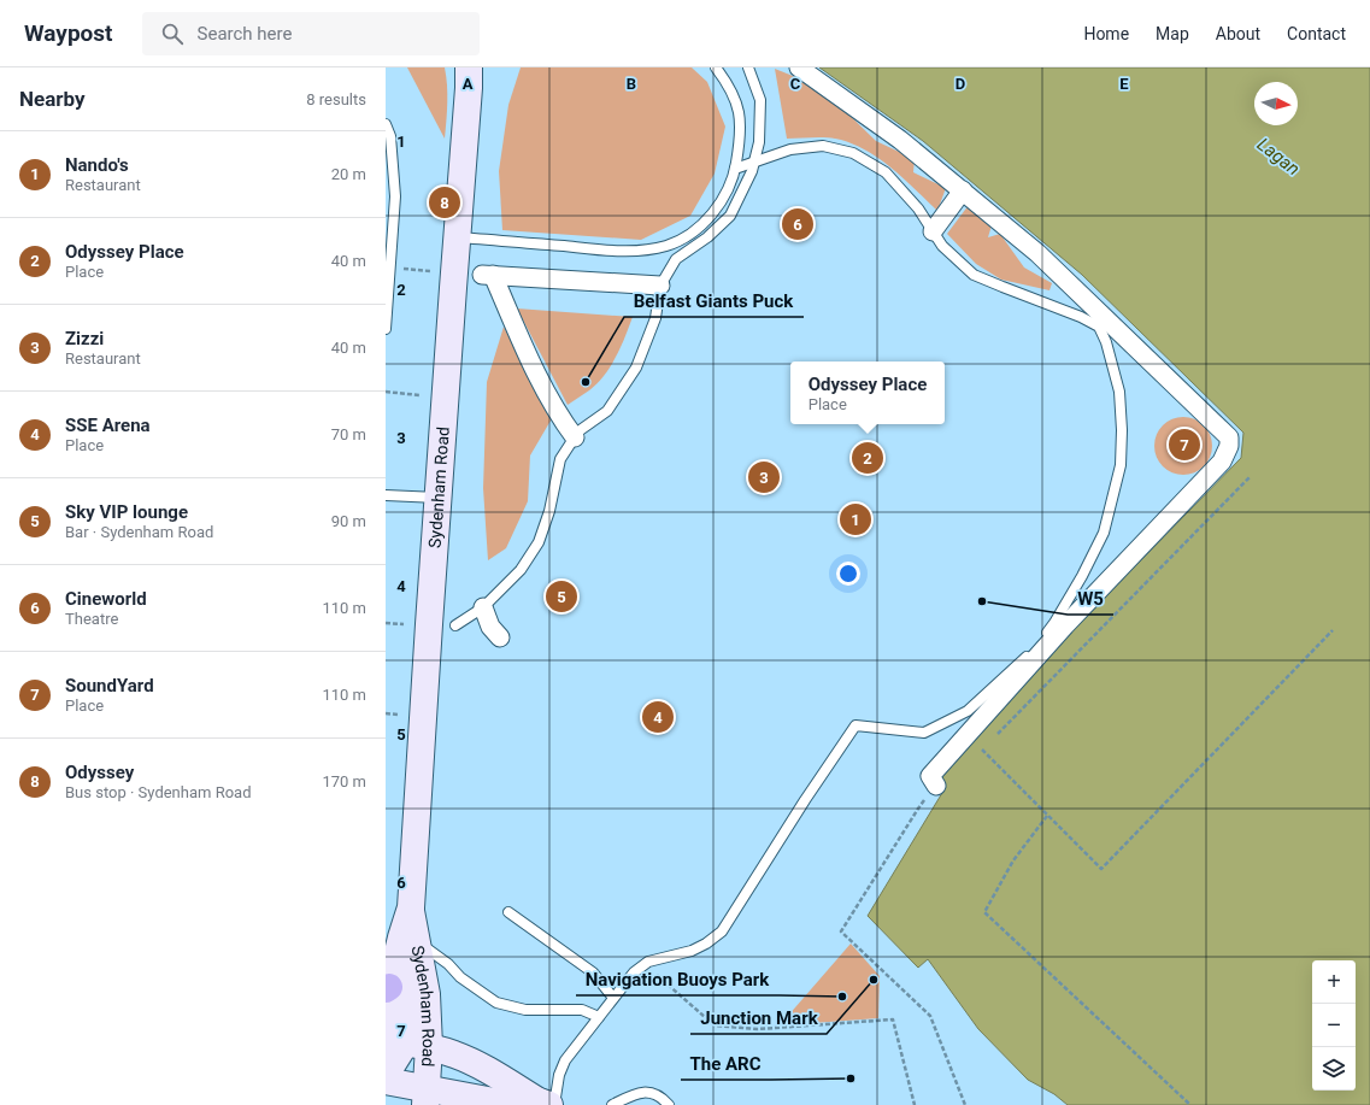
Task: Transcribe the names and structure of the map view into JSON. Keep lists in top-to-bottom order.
{
  "streets": {
    "street": ["Sydenham Road"]
  },
  "water": ["Lagan"],
  "places": [
    "Belfast Giants Puck",
    "W5",
    "Junction Mark",
    "Navigation Buoys Park",
    "The ARC"
  ],
  "north": "right",
  "page": {
    "header": "Waypost",
    "search": "Search here",
    "nav": [
      "Home",
      "Map",
      "About",
      "Contact"
    ],
    "heading": ["Nearby", "8 results"],
    "list": [
      {
        "mark": "1",
        "name": "Nando's",
        "note": "Restaurant",
        "value": "20 m"
      },
      {
        "mark": "2",
        "name": "Odyssey Place",
        "note": "Place",
        "value": "40 m"
      },
      {
        "mark": "3",
        "name": "Zizzi",
        "note": "Restaurant",
        "value": "40 m"
      },
      {
        "mark": "4",
        "name": "SSE Arena",
        "note": "Place",
        "value": "70 m"
      },
      {
        "mark": "5",
        "name": "Sky VIP lounge",
        "note": "Bar · Sydenham Road",
        "value": "90 m"
      },
      {
        "mark": "6",
        "name": "Cineworld",
        "note": "Theatre",
        "value": "110 m"
      },
      {
        "mark": "7",
        "name": "SoundYard",
        "note": "Place",
        "value": "110 m"
      },
      {
        "mark": "8",
        "name": "Odyssey",
        "note": "Bus stop · Sydenham Road",
        "value": "170 m"
      }
    ],
    "pins": [
      "8",
      "6",
      "7",
      "2",
      "3",
      "1",
      "5",
      "4"
    ],
    "popup": ["Odyssey Place", "Place"],
    "map_buttons": ["+", "−"]
  },
  "grid": {
    "columns": [
      "A",
      "B",
      "C",
      "D",
      "E"
    ],
    "rows": [
      "1",
      "2",
      "3",
      "4",
      "5",
      "6",
      "7"
    ]
  }
}
